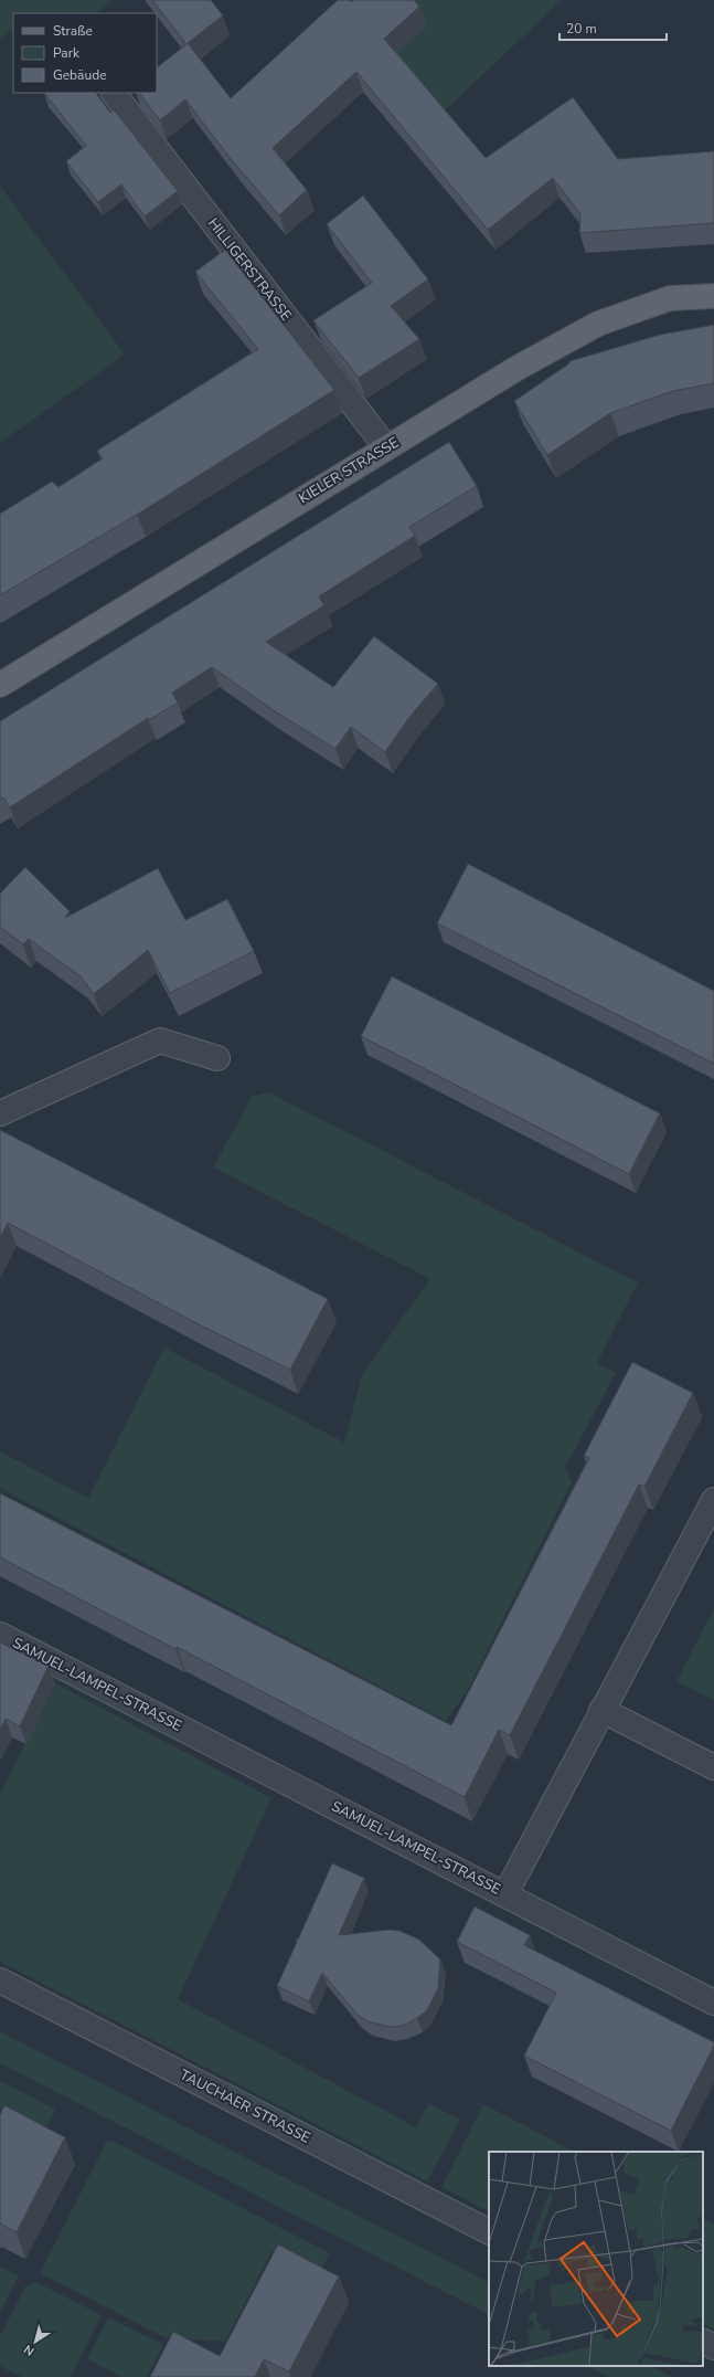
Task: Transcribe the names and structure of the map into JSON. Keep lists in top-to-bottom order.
{
  "streets": {
    "main road": ["KIELER STRASSE"],
    "street": ["HILLIGERSTRASSE", "SAMUEL-LAMPEL-STRASSE", "TAUCHAER STRASSE"]
  },
  "crossings": [
    ["HILLIGERSTRASSE", "KIELER STRASSE"]
  ],
  "legend": ["Straße", "Park", "Gebäude"],
  "scale_bar": "20 m",
  "north": "bottom left"
}
